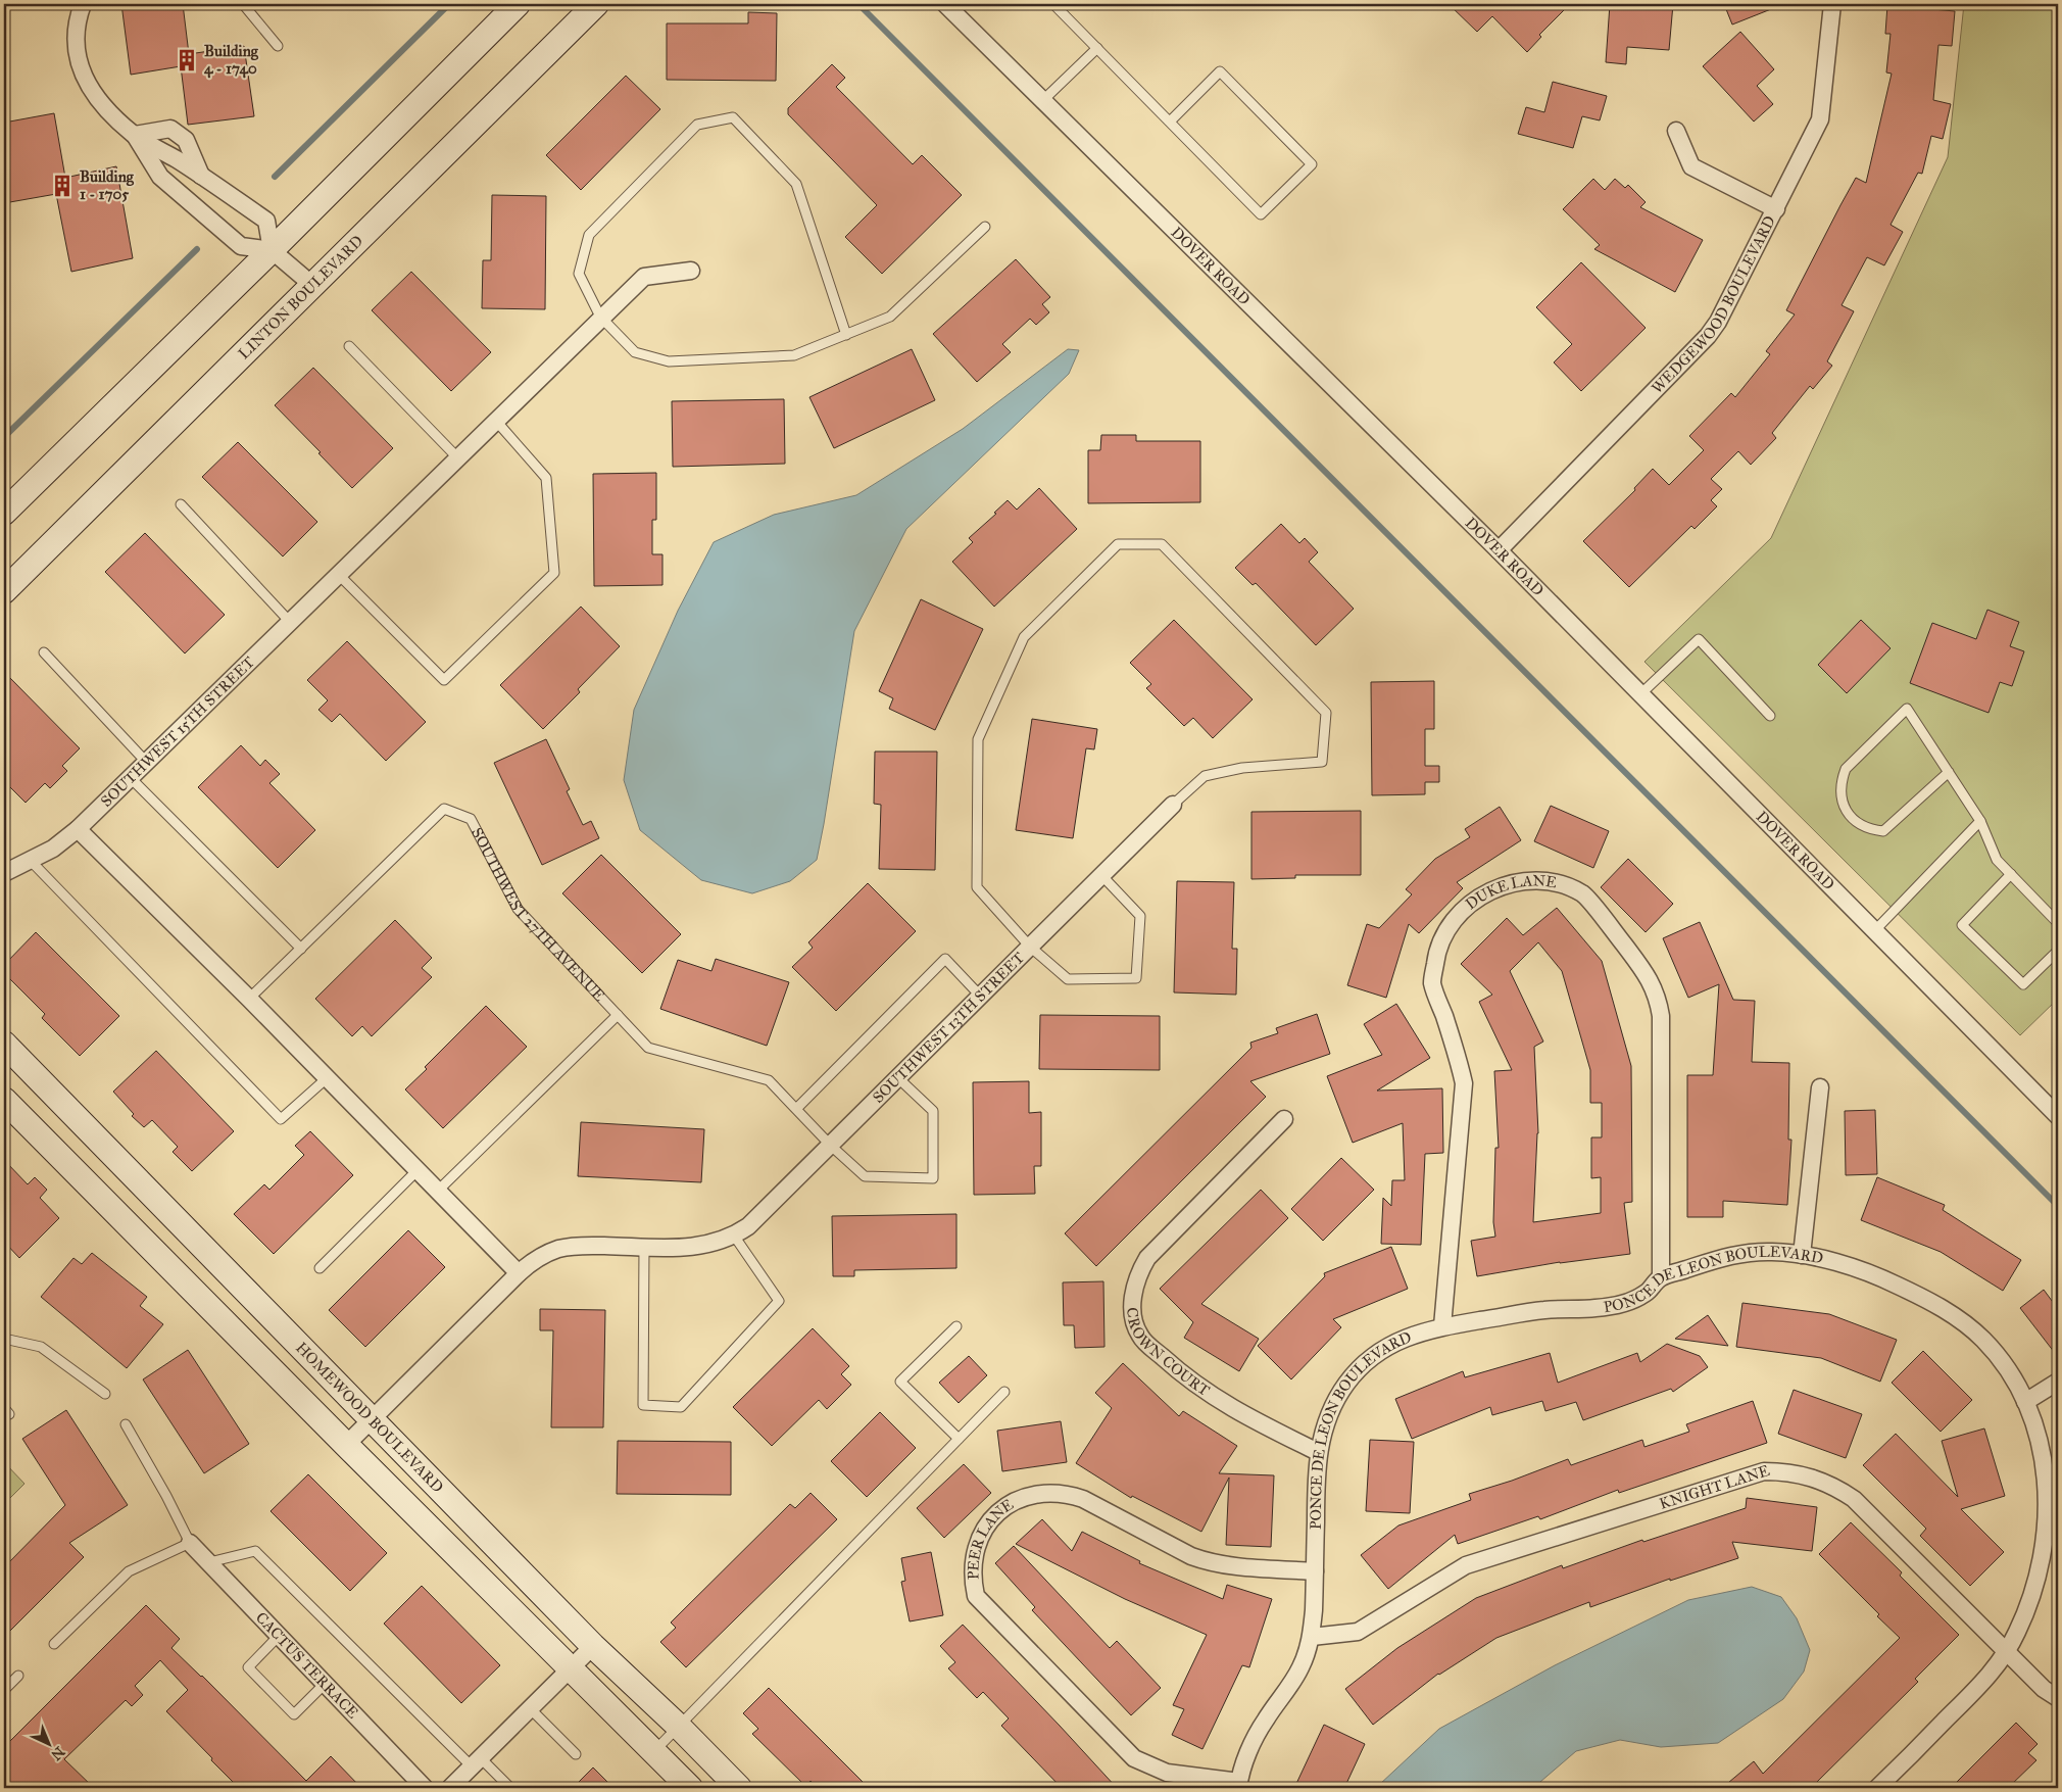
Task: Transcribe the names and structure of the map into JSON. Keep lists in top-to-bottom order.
{
  "streets": {
    "street": [
      "DOVER ROAD",
      "LINTON BOULEVARD",
      "WEDGEWOOD BOULEVARD",
      "SOUTHWEST 15TH STREET",
      "DUKE LANE",
      "SOUTHWEST 13TH STREET",
      "PONCE DE LEON BOULEVARD",
      "CROWN COURT",
      "HOMEWOOD BOULEVARD",
      "KNIGHT LANE",
      "PEER LANE",
      "CACTUS TERRACE"
    ],
    "lane": ["SOUTHWEST 27TH AVENUE"]
  },
  "crossings": [
    ["DOVER ROAD", "WEDGEWOOD BOULEVARD"],
    ["DUKE LANE", "PONCE DE LEON BOULEVARD"],
    ["SOUTHWEST 27TH AVENUE", "SOUTHWEST 13TH STREET"],
    ["PONCE DE LEON BOULEVARD", "CROWN COURT"],
    ["PONCE DE LEON BOULEVARD", "KNIGHT LANE"],
    ["PONCE DE LEON BOULEVARD", "PEER LANE"]
  ],
  "places": {
    "building": ["Building 4 - 1740", "Building 1 - 1705"]
  },
  "north": "bottom right"
}
